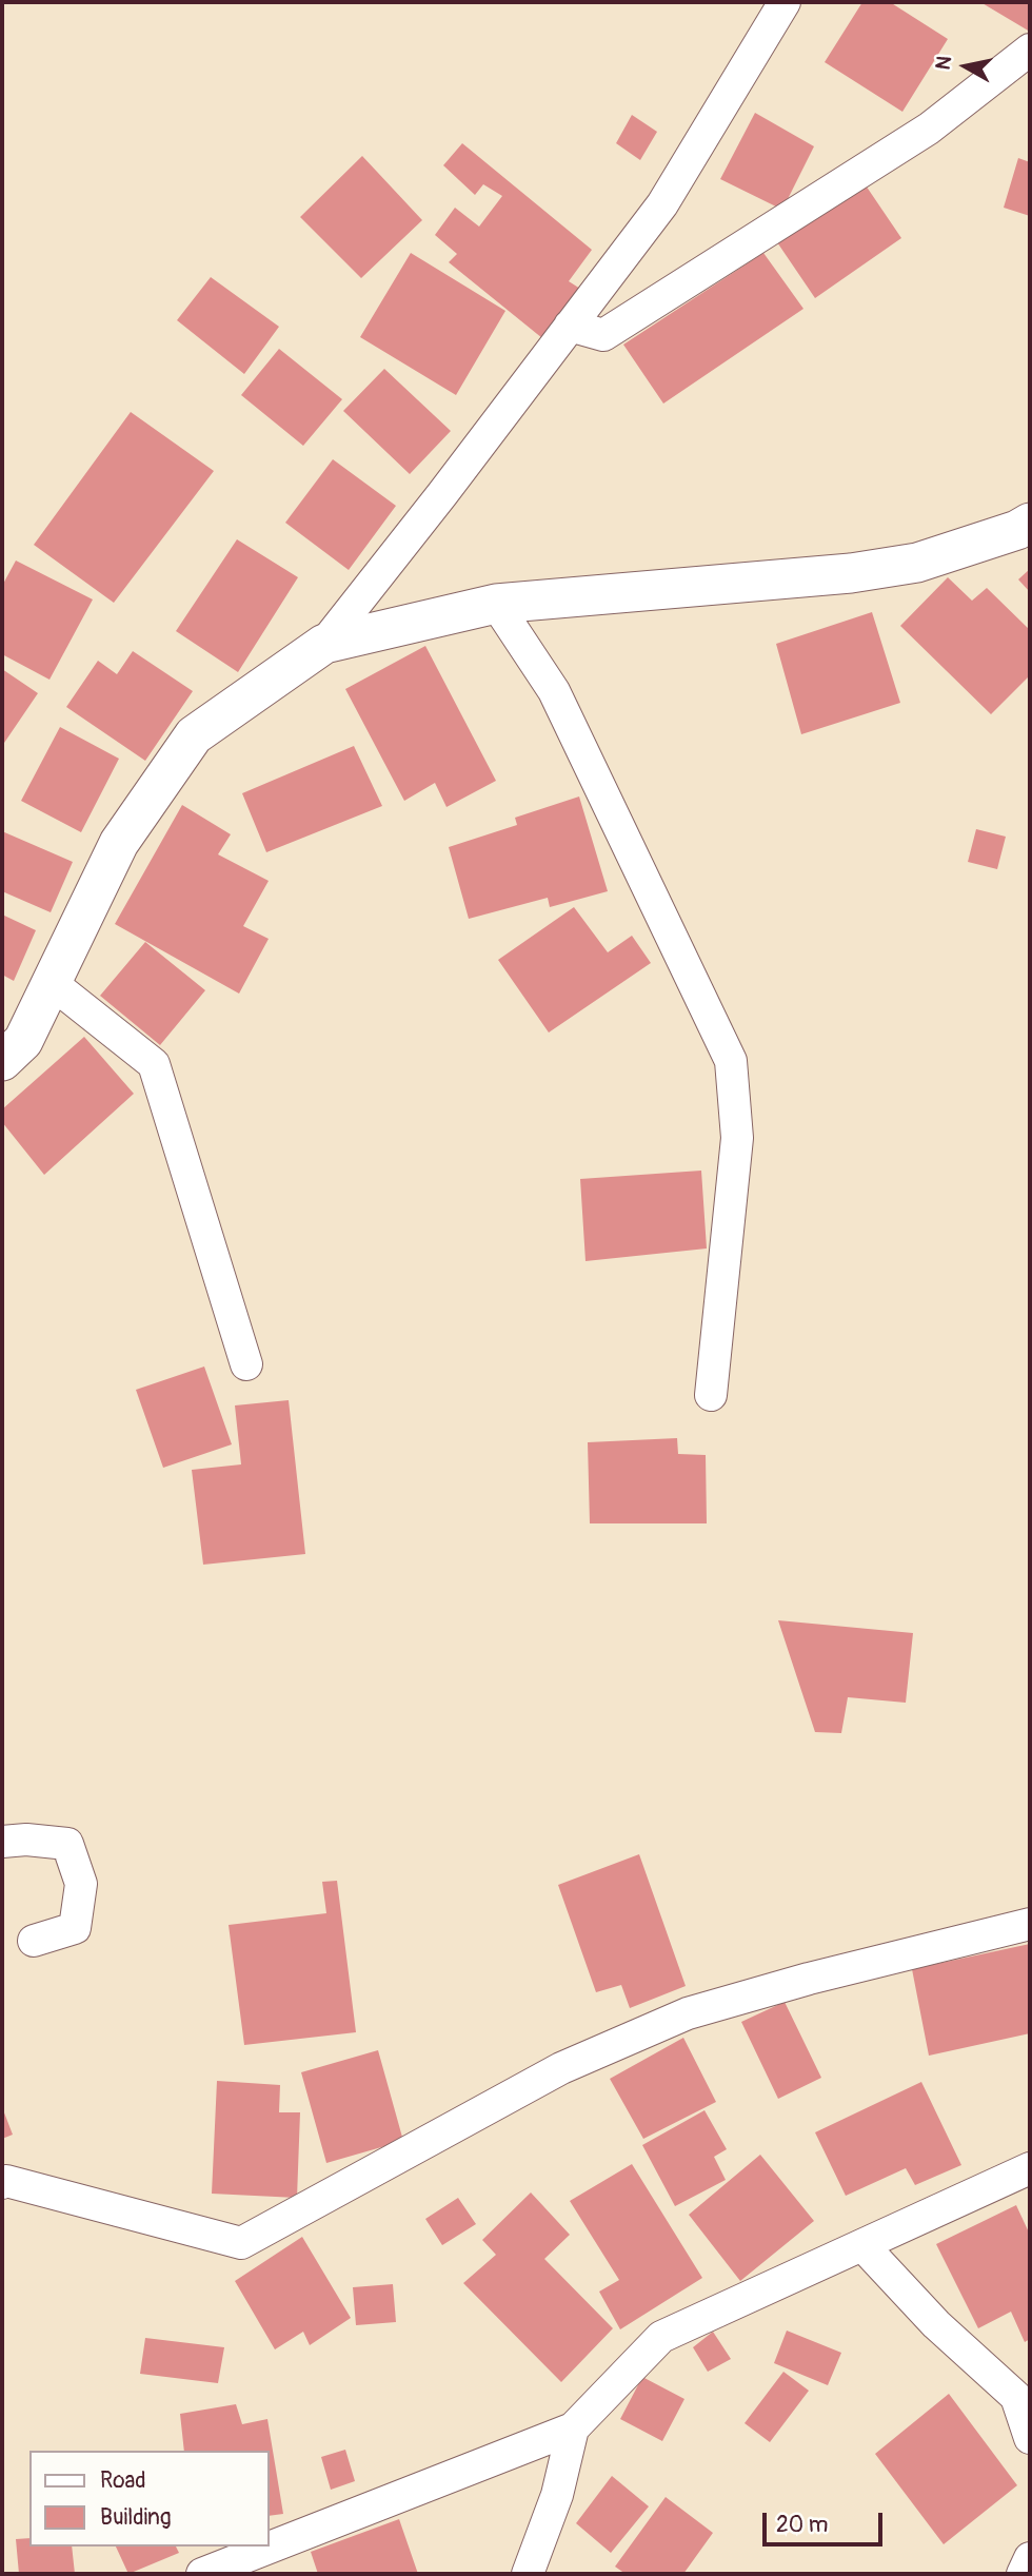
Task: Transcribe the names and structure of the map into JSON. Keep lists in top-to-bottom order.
{
  "legend": ["Road", "Building"],
  "scale_bar": "20 m",
  "north": "left"
}
